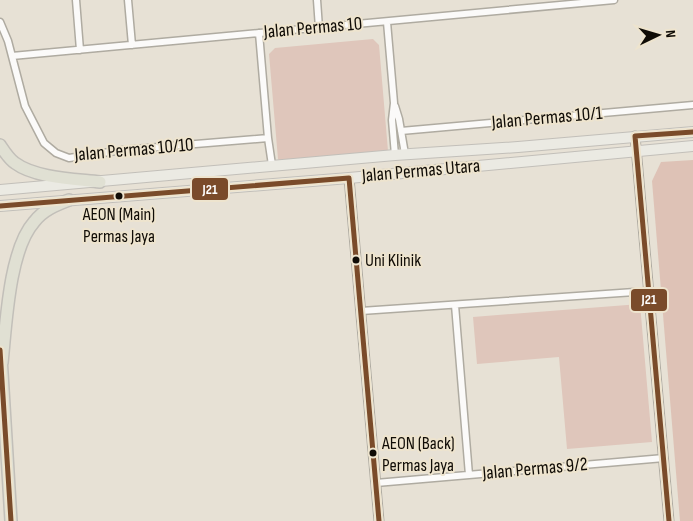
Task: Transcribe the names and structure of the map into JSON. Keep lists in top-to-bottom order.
{
  "streets": {
    "main road": ["Jalan Permas Utara"],
    "street": [
      "Jalan Permas 10",
      "Jalan Permas 10/1",
      "Jalan Permas 10/10",
      "Jalan Permas 9/2"
    ]
  },
  "crossings": [
    ["Jalan Permas 10", "Jalan Permas 10/10"]
  ],
  "places": ["AEON (Main) Permas Jaya", "Uni Klinik", "AEON (Back) Permas Jaya"],
  "lines": ["transit line J21"],
  "north": "right"
}
